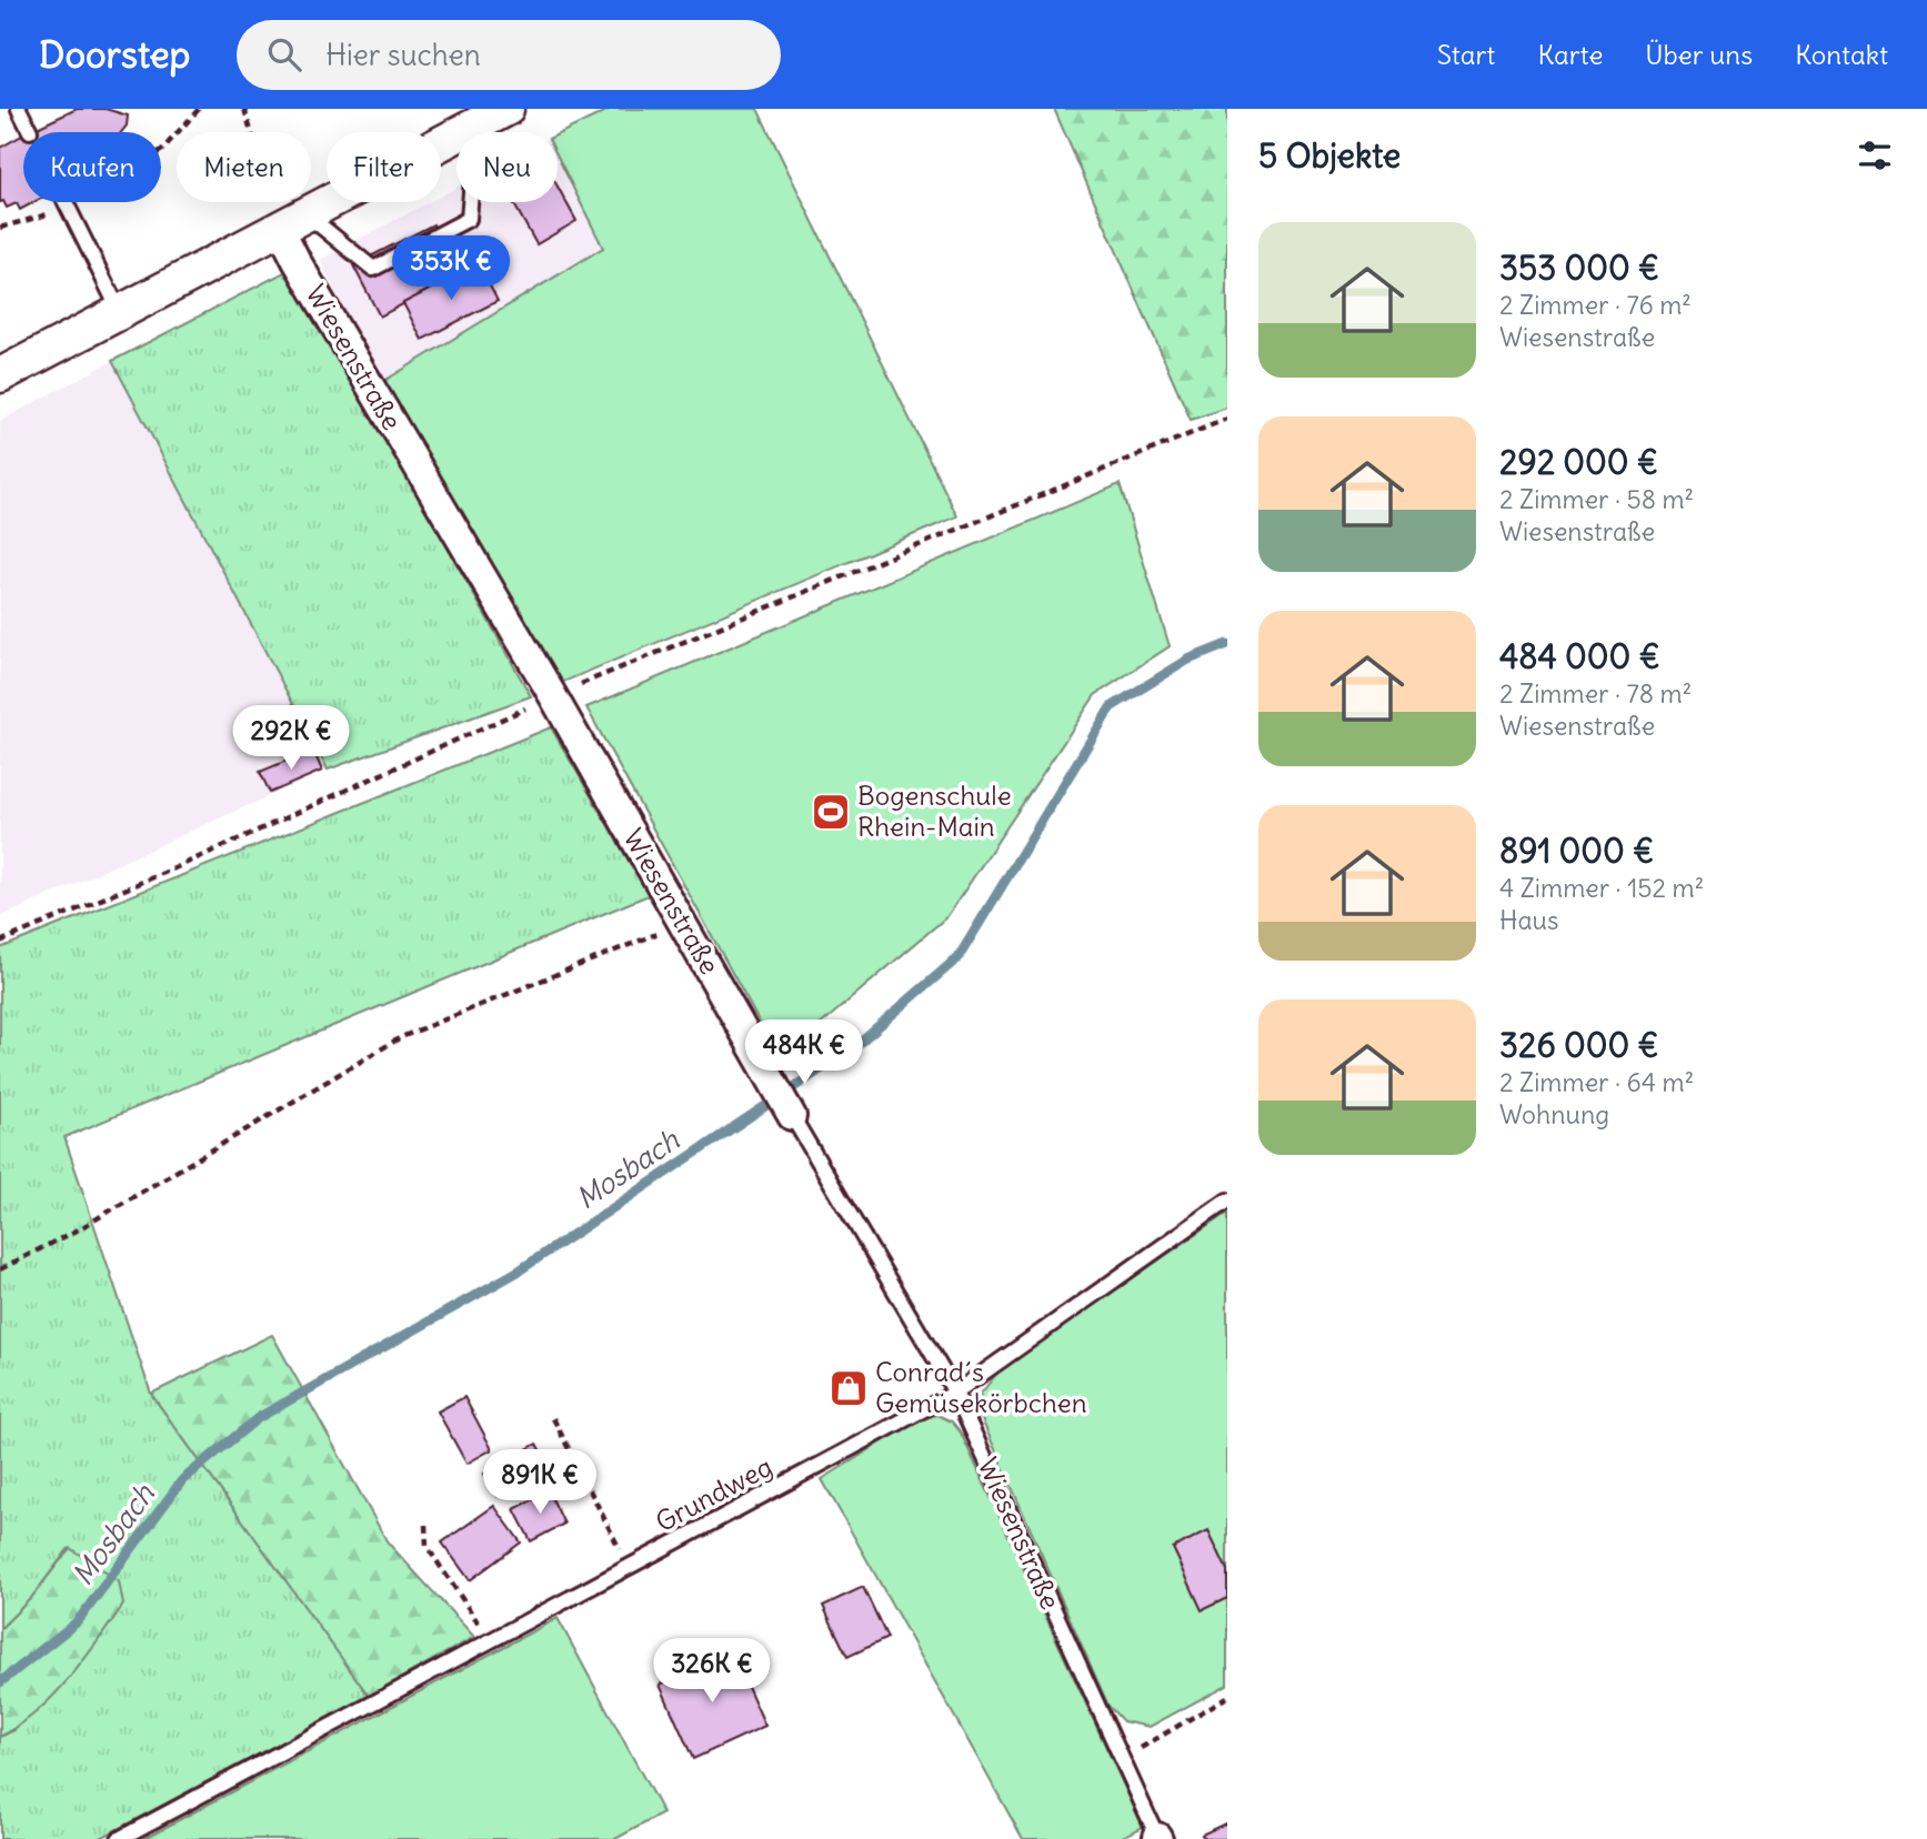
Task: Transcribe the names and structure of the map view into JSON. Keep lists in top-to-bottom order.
{
  "streets": {
    "street": ["Wiesenstraße"],
    "lane": ["Grundweg"]
  },
  "crossings": [
    ["Wiesenstraße", "Grundweg"]
  ],
  "water": ["Mosbach"],
  "places": {
    "sports": ["Bogenschule Rhein-Main"],
    "shop": ["Conrad´s Gemüsekörbchen"]
  },
  "page": {
    "header": "Doorstep",
    "search": "Hier suchen",
    "nav": [
      "Start",
      "Karte",
      "Über uns",
      "Kontakt"
    ],
    "heading": "5 Objekte",
    "chip": [
      "Kaufen",
      "Mieten",
      "Filter",
      "Neu"
    ],
    "list": [
      {
        "name": "353 000 €",
        "note": "2 Zimmer · 76 m² · Wiesenstraße"
      },
      {
        "name": "292 000 €",
        "note": "2 Zimmer · 58 m² · Wiesenstraße"
      },
      {
        "name": "484 000 €",
        "note": "2 Zimmer · 78 m² · Wiesenstraße"
      },
      {
        "name": "891 000 €",
        "note": "4 Zimmer · 152 m² · Haus"
      },
      {
        "name": "326 000 €",
        "note": "2 Zimmer · 64 m² · Wohnung"
      }
    ],
    "price": [
      "353K €",
      "292K €",
      "484K €",
      "891K €",
      "326K €"
    ]
  }
}
